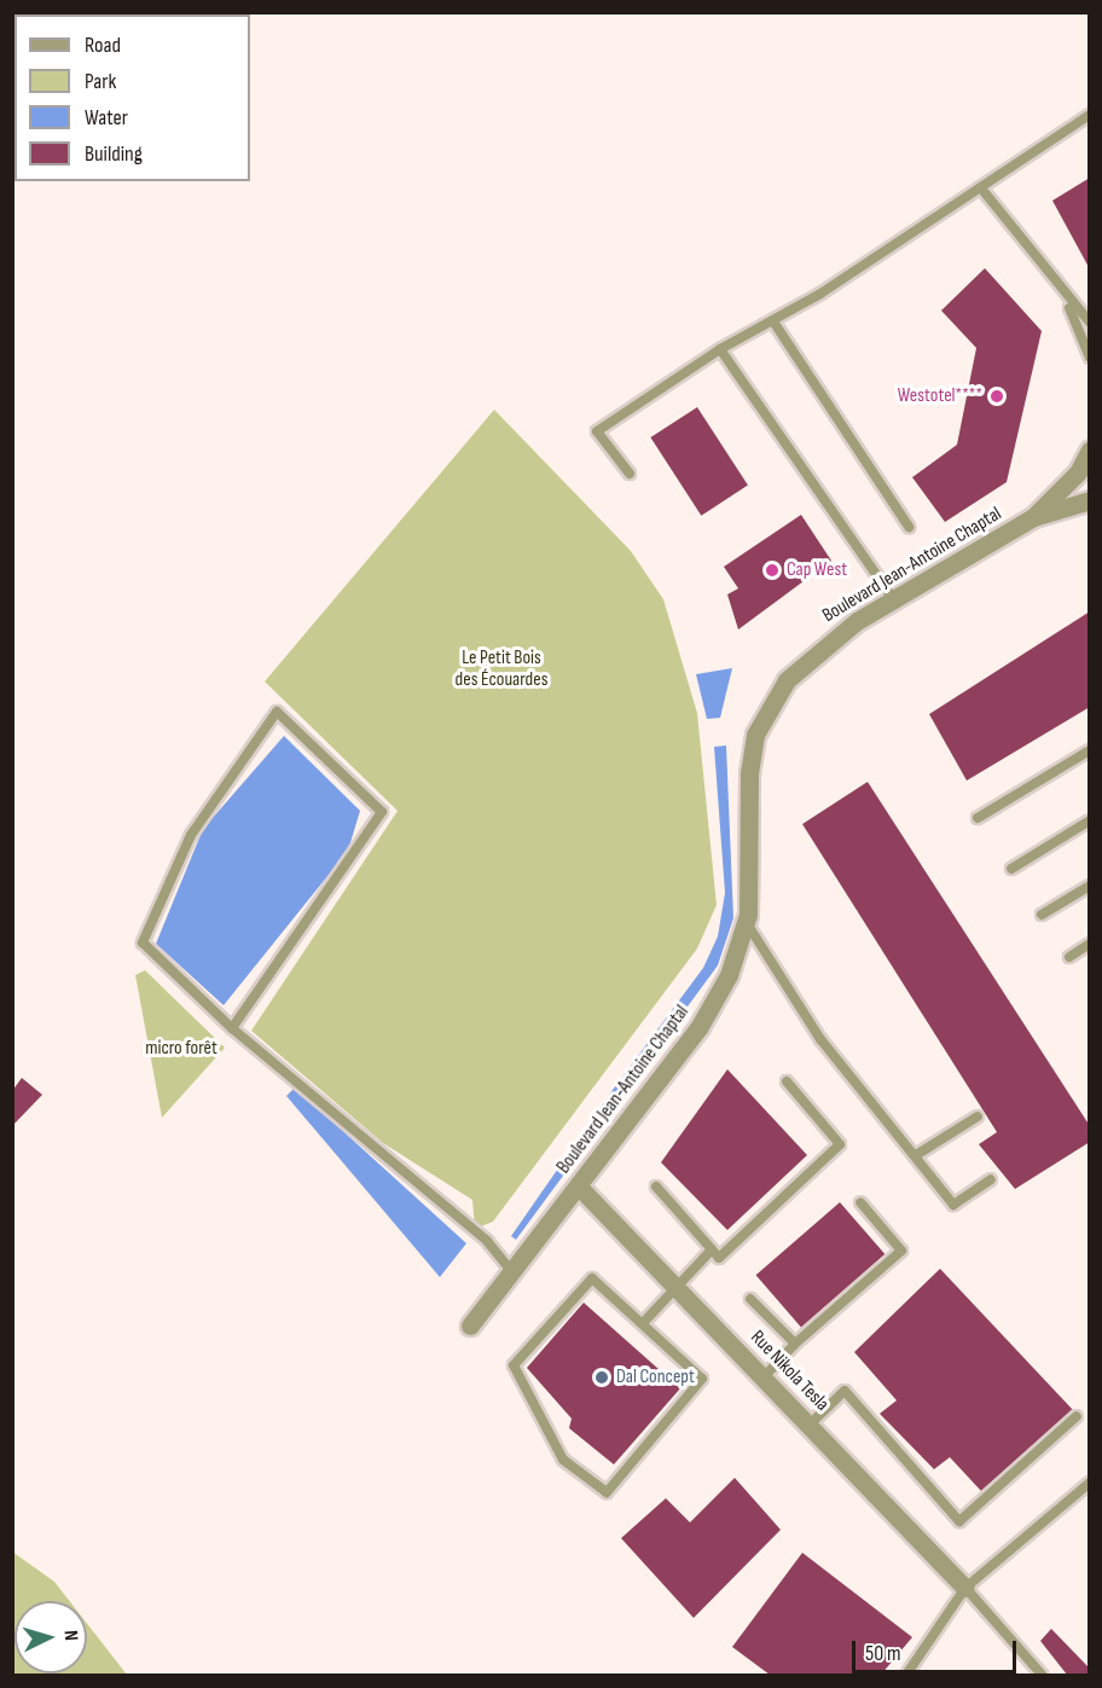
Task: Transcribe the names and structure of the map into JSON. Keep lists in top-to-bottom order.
{
  "streets": {
    "street": ["Boulevard Jean-Antoine Chaptal", "Rue Nikola Tesla"]
  },
  "crossings": [
    ["Boulevard Jean-Antoine Chaptal", "Rue Nikola Tesla"]
  ],
  "parks": ["Le Petit Bois des Écouardes", "micro forêt"],
  "places": ["Westotel****", "Cap West", "Dal Concept"],
  "legend": [
    "Road",
    "Park",
    "Water",
    "Building"
  ],
  "scale_bar": "50 m",
  "north": "right"
}
